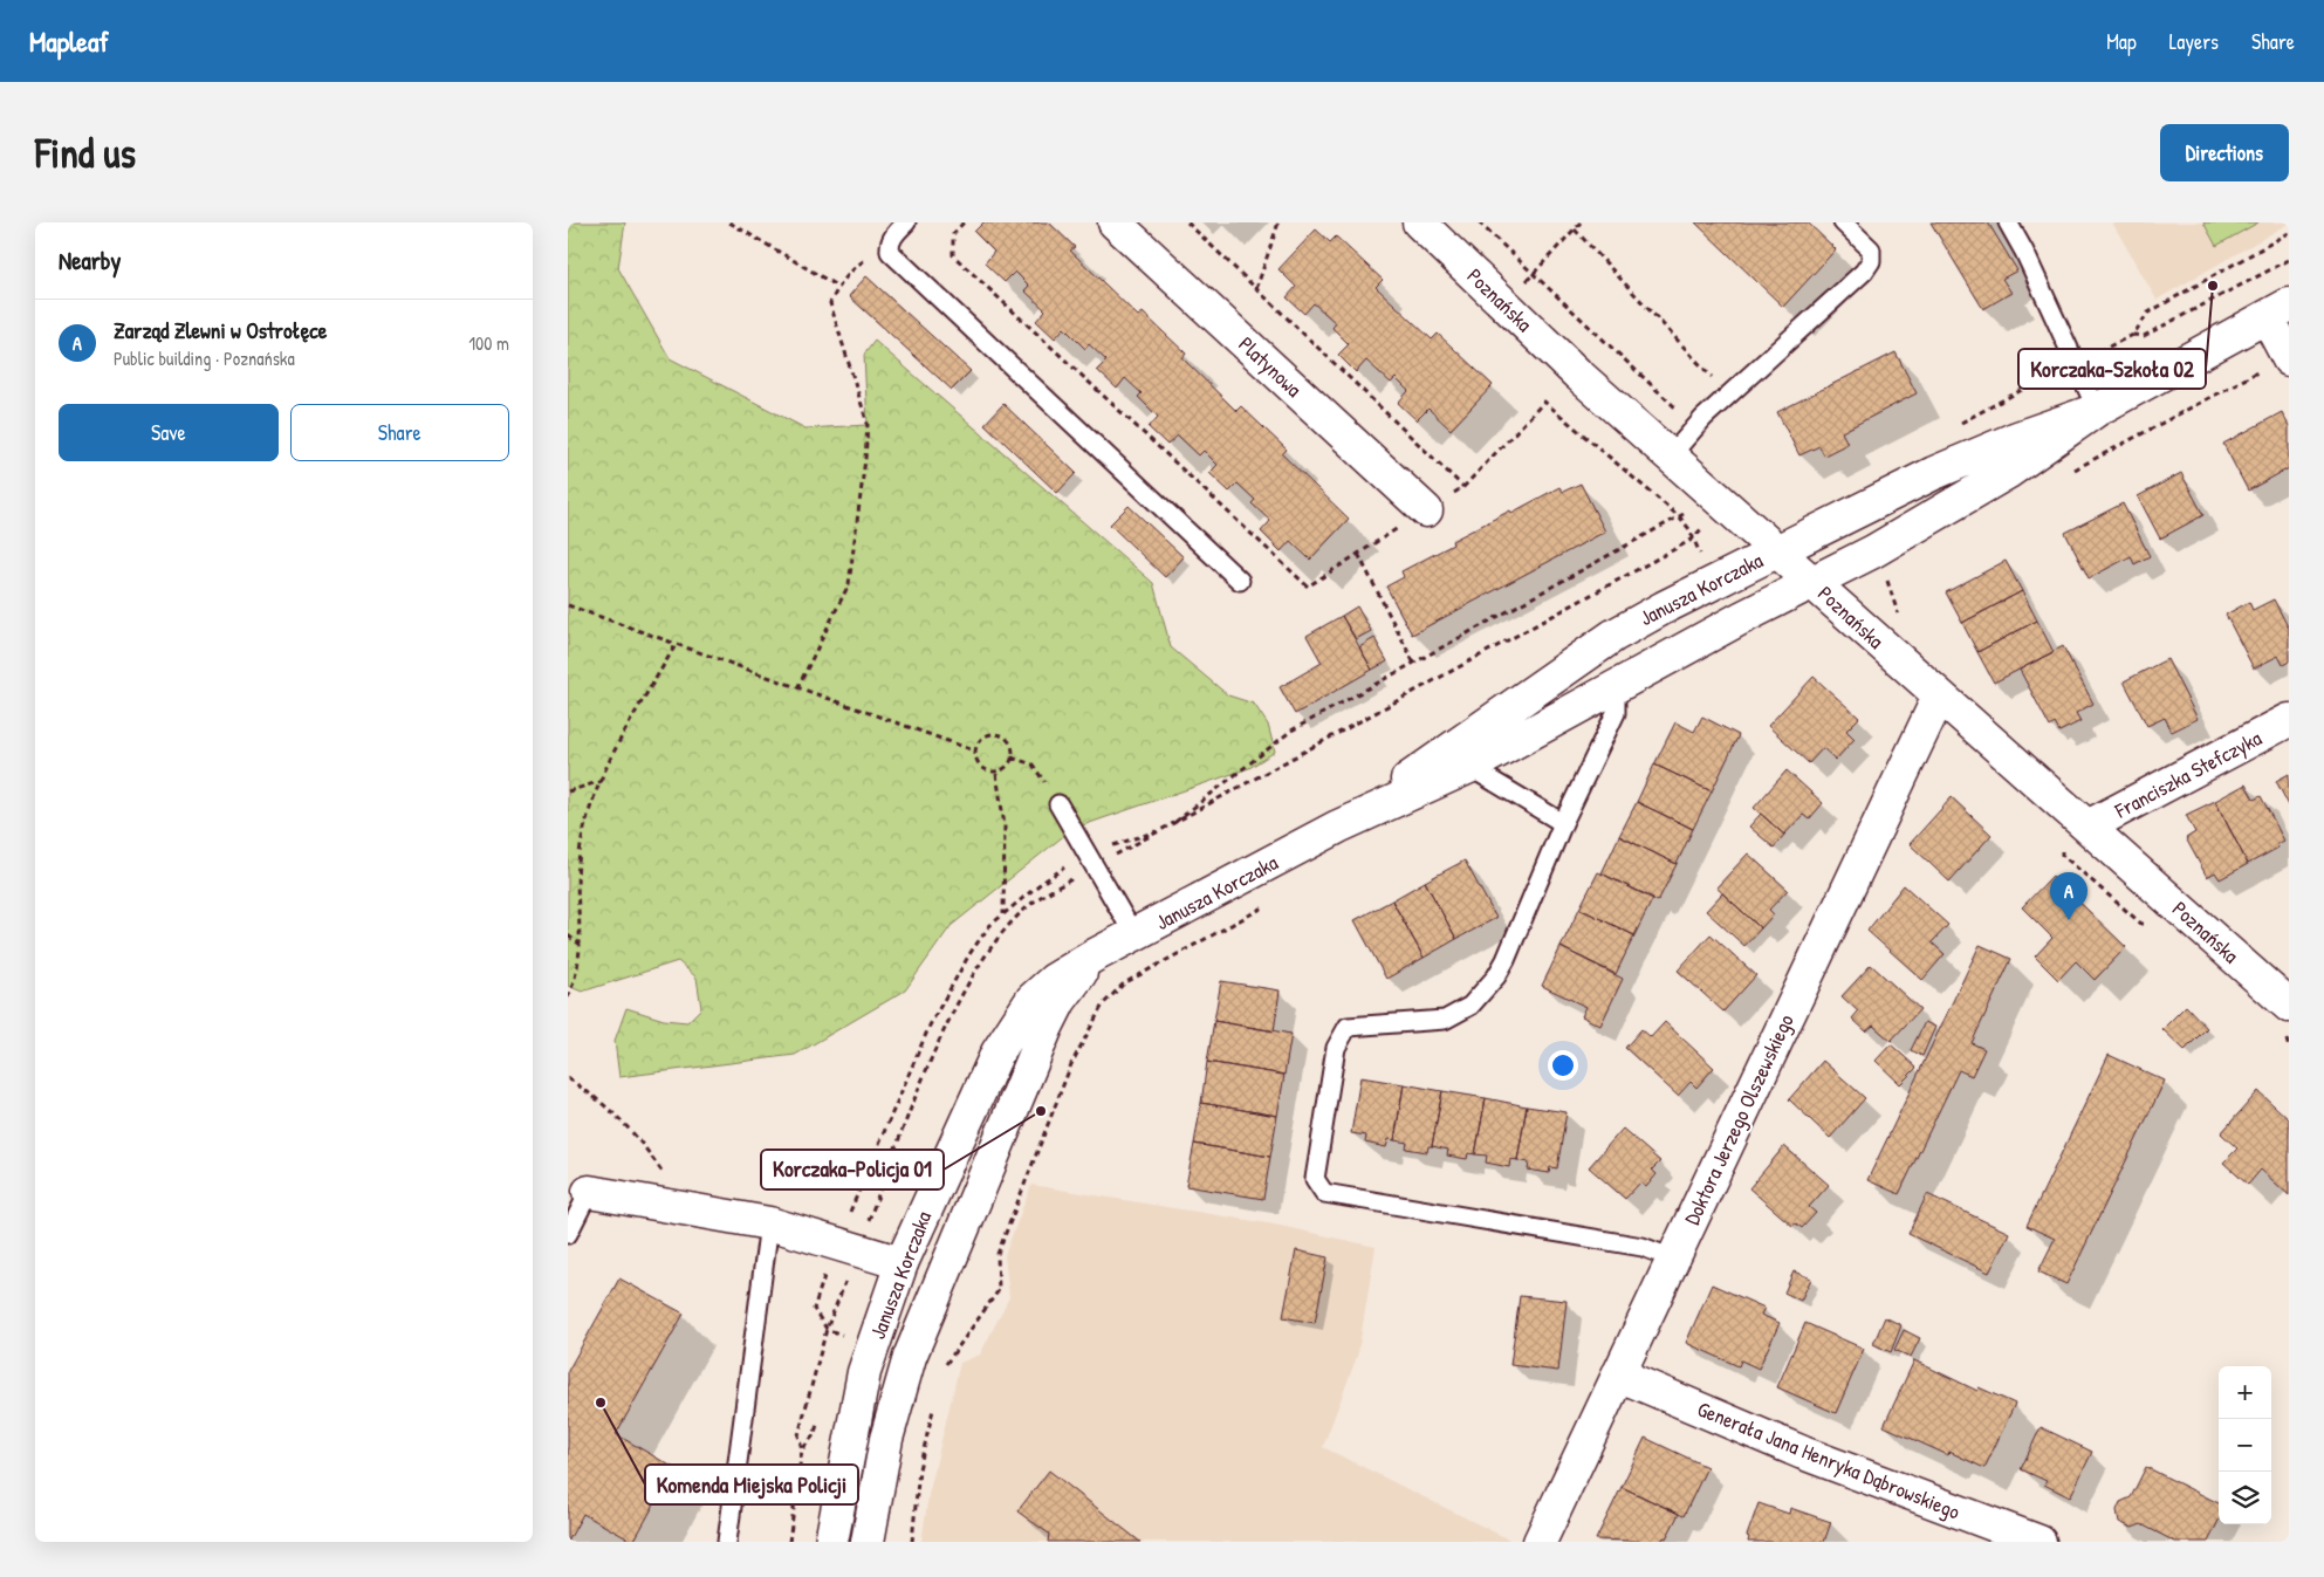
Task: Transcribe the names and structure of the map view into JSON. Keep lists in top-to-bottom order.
{
  "streets": {
    "street": [
      "Poznańska",
      "Platynowa",
      "Janusza Korczaka",
      "Franciszka Stefczyka",
      "Doktora Jerzego Olszewskiego",
      "Generała Jana Henryka Dąbrowskiego"
    ]
  },
  "crossings": [
    ["Poznańska", "Janusza Korczaka"],
    ["Poznańska", "Franciszka Stefczyka"],
    ["Poznańska", "Doktora Jerzego Olszewskiego"],
    ["Doktora Jerzego Olszewskiego", "Generała Jana Henryka Dąbrowskiego"]
  ],
  "places": ["Korczaka-Szkoła 02", "Korczaka-Policja 01", "Komenda Miejska Policji"],
  "page": {
    "header": "Mapleaf",
    "nav": ["Map", "Layers", "Share"],
    "buttons": [
      "Directions",
      ["Save", "Share"]
    ],
    "title": "Find us",
    "heading": "Nearby",
    "list": [
      {
        "mark": "A",
        "name": "Zarząd Zlewni w Ostrołęce",
        "note": "Public building · Poznańska",
        "value": "100 m"
      }
    ],
    "pins": "A",
    "map_buttons": ["+", "−"]
  }
}
